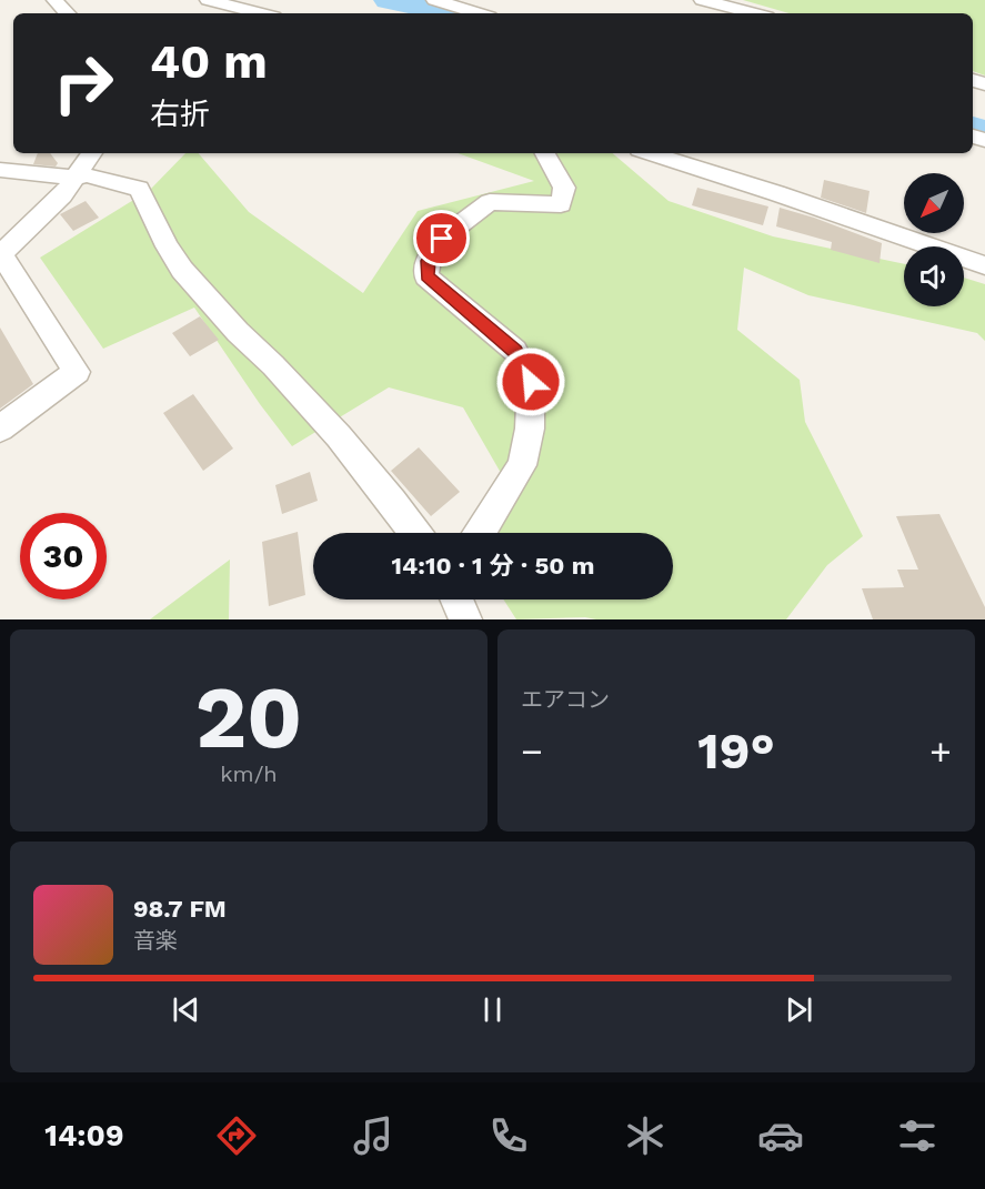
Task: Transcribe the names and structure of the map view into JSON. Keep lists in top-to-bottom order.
{
  "north": "bottom left",
  "page": {
    "turn": ["40 m", "右折"],
    "limit": "30",
    "trip": "14:10 · 1 分 · 50 m",
    "tile": [
      ["20", "km/h"],
      "エアコン"
    ],
    "heat": ["−", "19°", "+"],
    "song": ["98.7 FM", "音楽"],
    "tabs": "14:09"
  }
}
